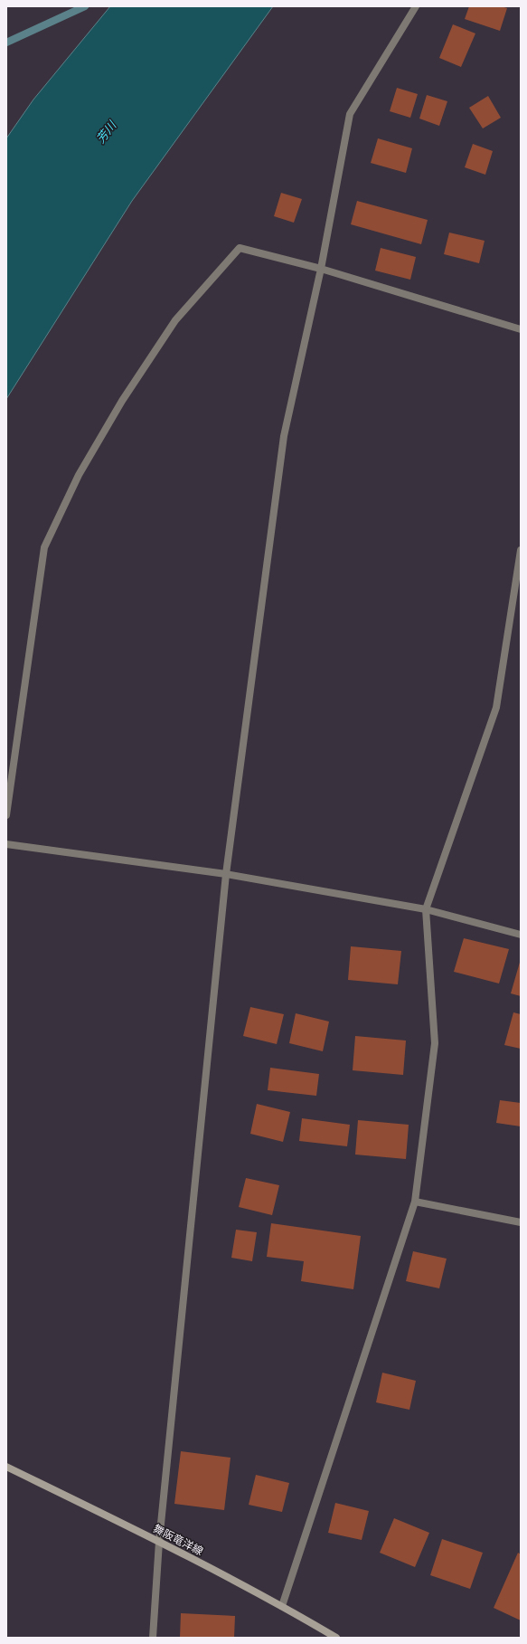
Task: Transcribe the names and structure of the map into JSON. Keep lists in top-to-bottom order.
{
  "streets": {
    "main road": ["舞阪竜洋線"]
  },
  "water": ["芳川"]
}
